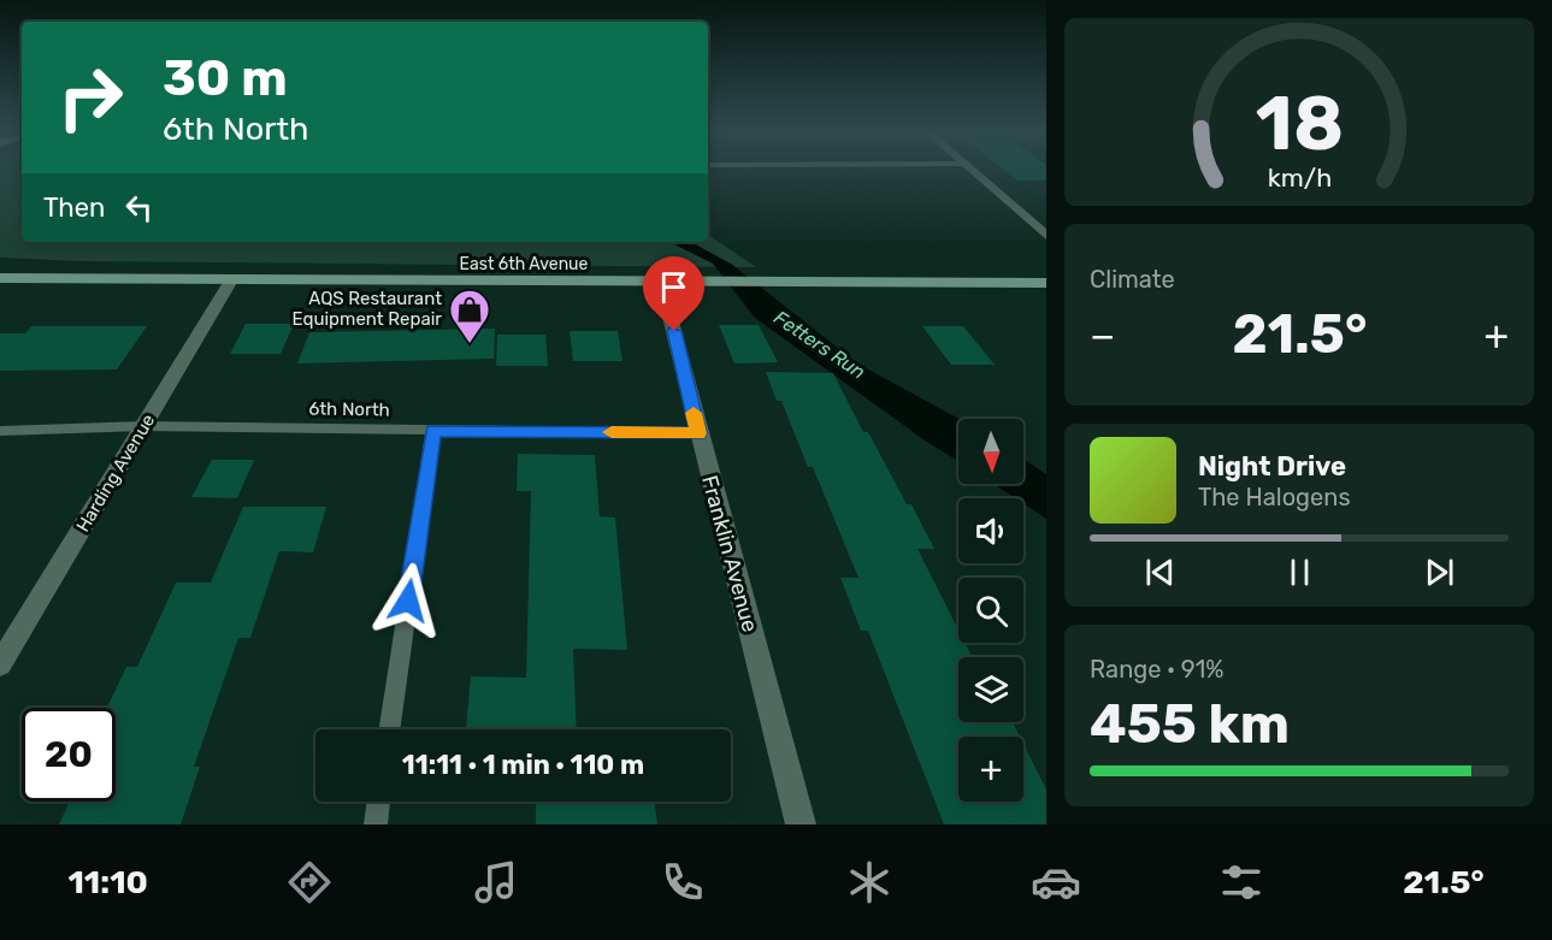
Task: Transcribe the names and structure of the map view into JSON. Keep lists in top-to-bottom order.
{
  "streets": {
    "street": ["East 6th Avenue", "Harding Avenue", "Franklin Avenue"],
    "lane": ["6th North"]
  },
  "crossings": [
    ["East 6th Avenue", "Harding Avenue"],
    ["East 6th Avenue", "Franklin Avenue"],
    ["6th North", "Harding Avenue"],
    ["6th North", "Franklin Avenue"]
  ],
  "water": ["Fetters Run"],
  "places": {
    "shop": ["AQS Restaurant Equipment Repair"]
  },
  "north": "bottom",
  "page": {
    "turn": ["30 m", "6th North"],
    "then": "Then",
    "tile": [
      "Climate",
      ["Range · 91%", "455 km"]
    ],
    "heat": ["−", "21.5°", "+"],
    "map_buttons": "+",
    "song": ["Night Drive", "The Halogens"],
    "limit": "20",
    "trip": "11:11 · 1 min · 110 m",
    "tabs": ["11:10", "21.5°"],
    "gauge": ["18", "km/h"]
  }
}
